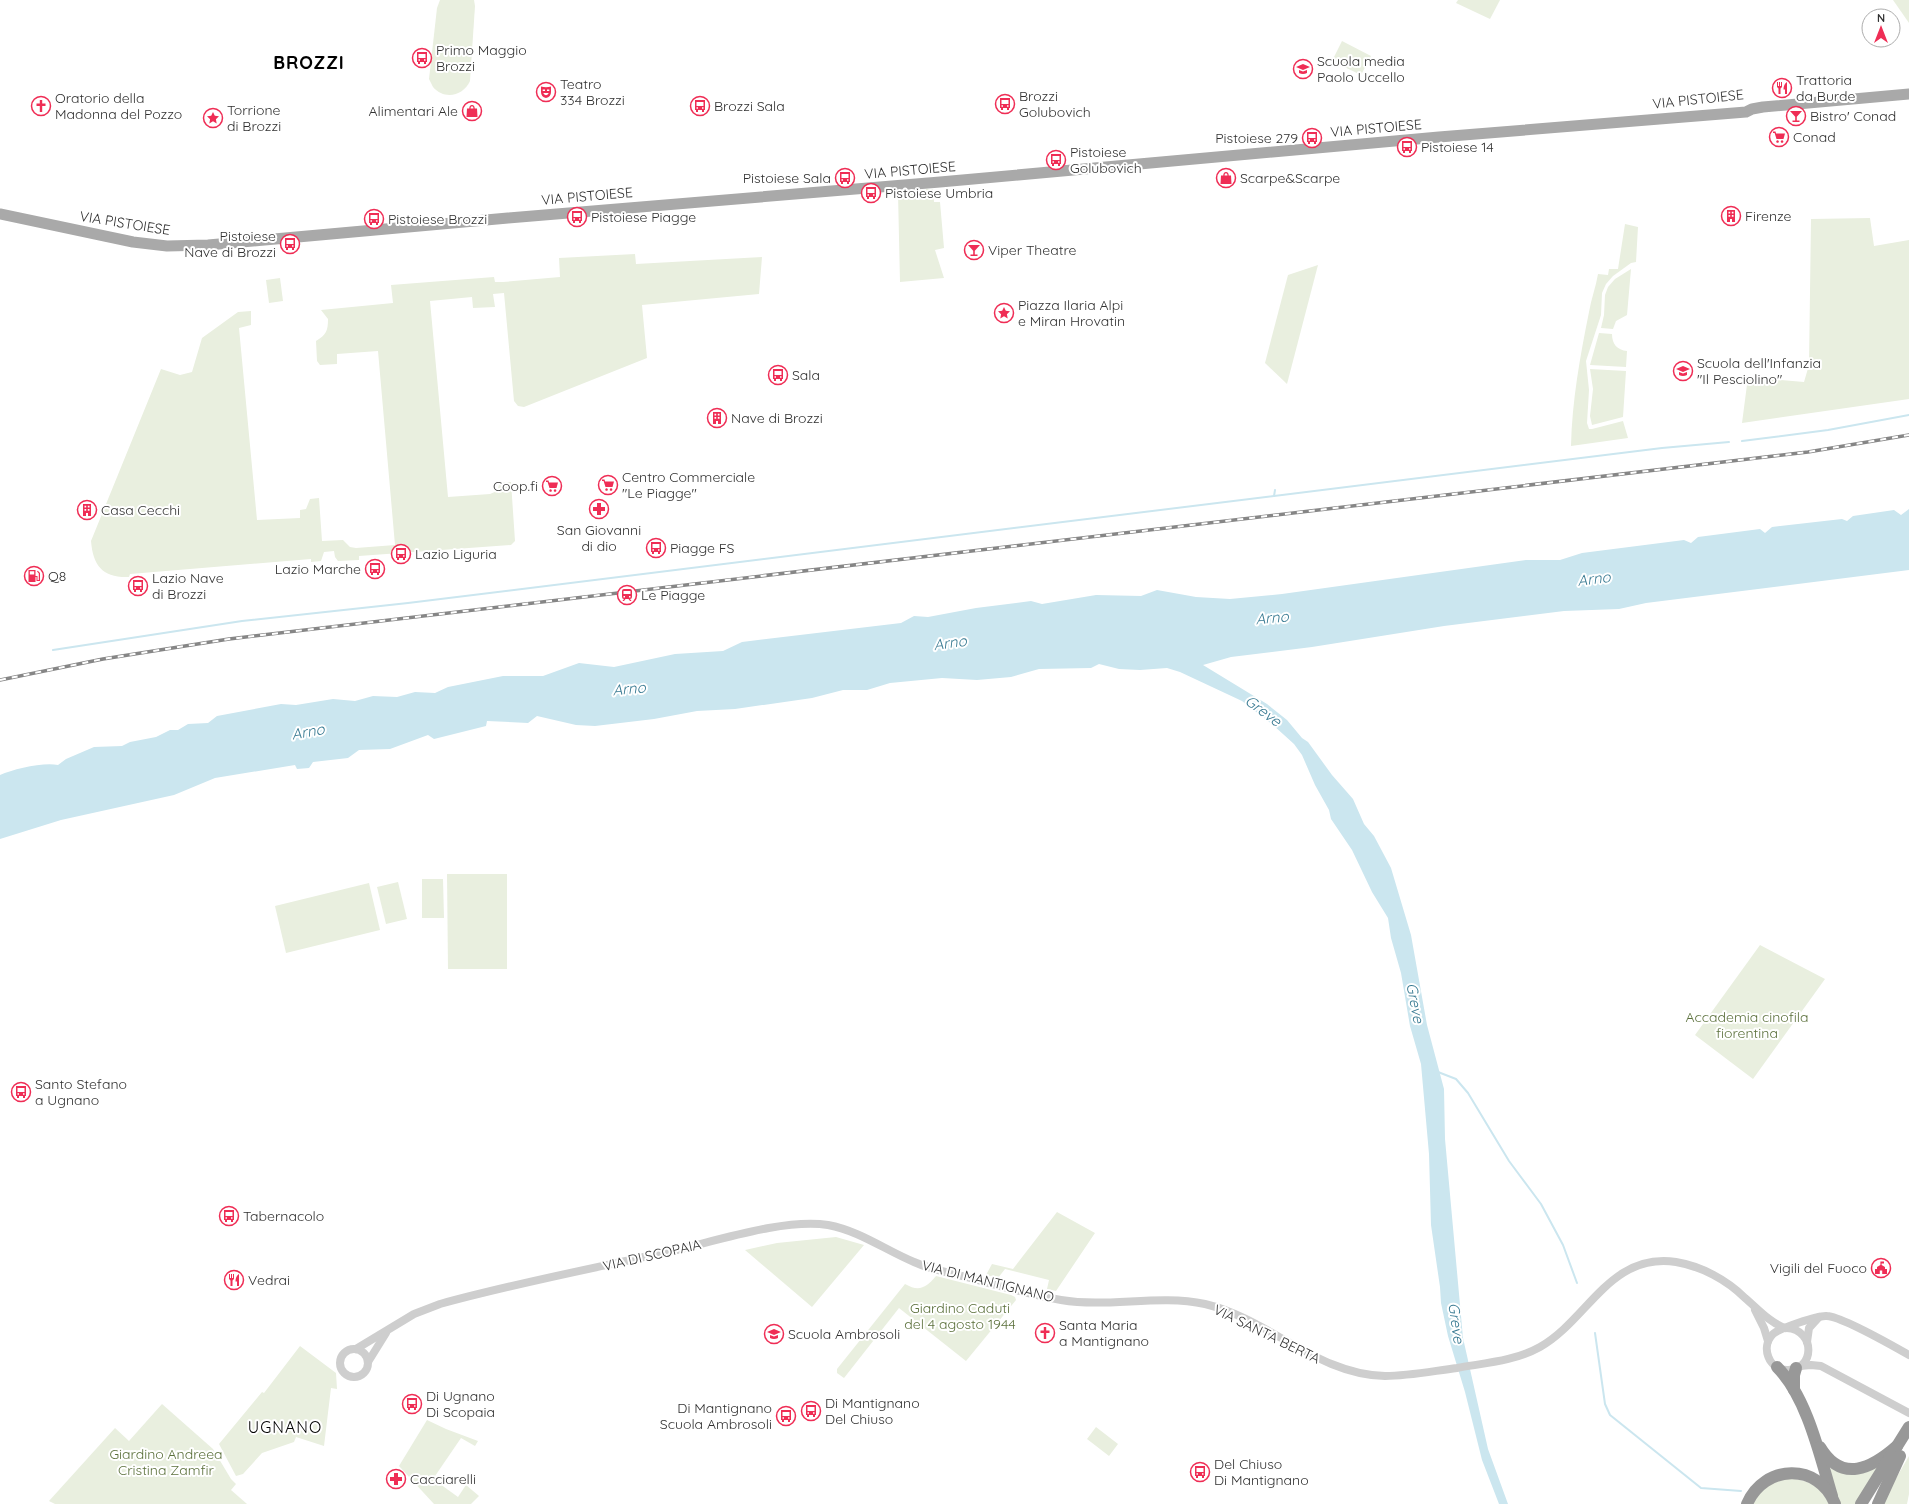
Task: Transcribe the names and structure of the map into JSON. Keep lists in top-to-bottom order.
{
  "streets": {
    "main road": ["VIA PISTOIESE"],
    "street": ["VIA DI SCOPAIA", "VIA DI MANTIGNANO", "VIA SANTA BERTA"]
  },
  "crossings": [
    ["VIA DI SCOPAIA", "VIA DI MANTIGNANO"],
    ["VIA DI MANTIGNANO", "VIA SANTA BERTA"]
  ],
  "districts": ["BROZZI", "UGNANO"],
  "water": ["Arno", "Greve"],
  "parks": ["Accademia cinofila fiorentina", "Giardino Caduti del 4 agosto 1944", "Giardino Andreea Cristina Zamfir"],
  "places": {
    "bus stop": [
      "Primo Maggio Brozzi",
      "Brozzi Golubovich",
      "Brozzi Sala",
      "Pistoiese 279",
      "Pistoiese 14",
      "Pistoiese Golubovich",
      "Pistoiese Sala",
      "Pistoiese Umbria",
      "Pistoiese Piagge",
      "Pistoiese Brozzi",
      "Pistoiese Nave di Brozzi",
      "Sala",
      "Piagge FS",
      "Lazio Liguria",
      "Lazio Marche",
      "Lazio Nave di Brozzi",
      "Santo Stefano a Ugnano",
      "Tabernacolo",
      "Di Ugnano Di Scopaia",
      "Di Mantignano Del Chiuso",
      "Di Mantignano Scuola Ambrosoli",
      "Del Chiuso Di Mantignano"
    ],
    "school or university": ["Scuola media Paolo Uccello", "Scuola dell'Infanzia \"Il Pesciolino\"", "Scuola Ambrosoli"],
    "restaurant": ["Trattoria da Burde", "Vedrai"],
    "theatre": ["Teatro 334 Brozzi"],
    "church": ["Oratorio della Madonna del Pozzo", "Santa Maria a Mantignano"],
    "shop": ["Alimentari Ale", "Scarpe&Scarpe"],
    "bar": ["Bistro' Conad", "Viper Theatre"],
    "place": ["Torrione di Brozzi", "Piazza Ilaria Alpi e Miran Hrovatin"],
    "supermarket": ["Conad", "Centro Commerciale \"Le Piagge\"", "Coop.fi"],
    "building": ["Firenze", "Nave di Brozzi", "Casa Cecchi"],
    "pharmacy": ["San Giovanni di dio", "Cacciarelli"],
    "fuel station": ["Q8"],
    "station": ["Le Piagge"],
    "public building": ["Vigili del Fuoco"]
  },
  "north": "top"
}
